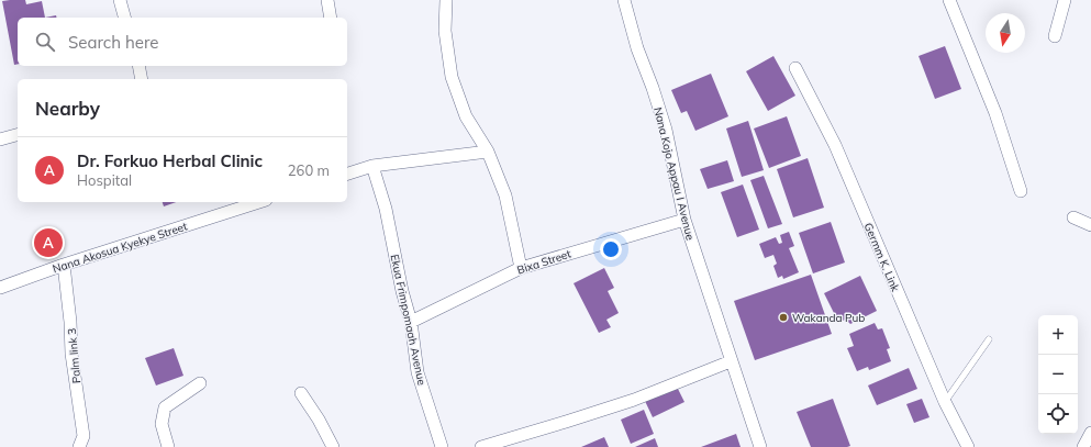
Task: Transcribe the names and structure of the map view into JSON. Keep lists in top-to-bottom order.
{
  "streets": {
    "street": [
      "Nana Kojo Appau I Avenue",
      "Nana Akosua Kyekye Street",
      "Germm K. Link",
      "Bixa Street",
      "Ekua Frimpomaah Avenue",
      "Palm link 3"
    ]
  },
  "crossings": [
    ["Nana Kojo Appau I Avenue", "Bixa Street"],
    ["Nana Akosua Kyekye Street", "Palm link 3"],
    ["Bixa Street", "Ekua Frimpomaah Avenue"]
  ],
  "places": ["Wakanda Pub"],
  "north": "bottom",
  "page": {
    "search": "Search here",
    "heading": "Nearby",
    "list": [
      {
        "mark": "A",
        "name": "Dr. Forkuo Herbal Clinic",
        "note": "Hospital",
        "value": "260 m"
      }
    ],
    "pins": "A",
    "map_buttons": ["+", "−"]
  }
}
